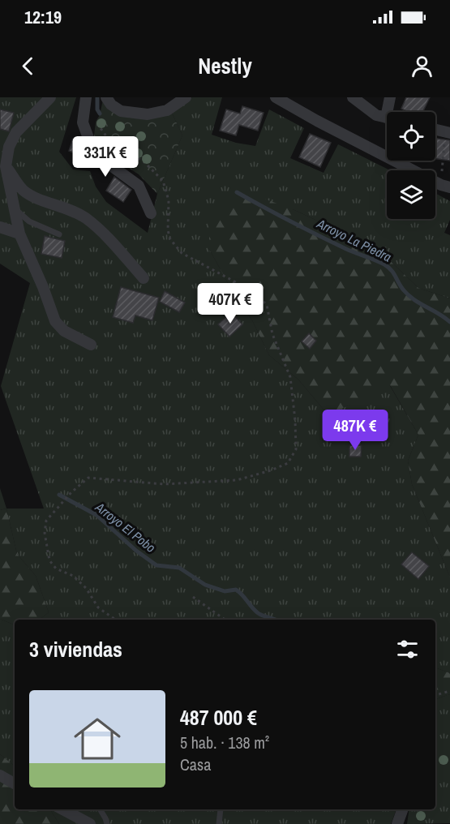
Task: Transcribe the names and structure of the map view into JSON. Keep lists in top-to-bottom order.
{
  "water": ["Arroyo La Piedra", "Arroyo El Pobo"],
  "page": {
    "status": "12:19",
    "header": "Nestly",
    "price": ["331K €", "407K €", "487K €"],
    "heading": "3 viviendas",
    "list": [
      {
        "name": "487 000 €",
        "note": "5 hab. · 138 m² · Casa"
      }
    ]
  }
}
